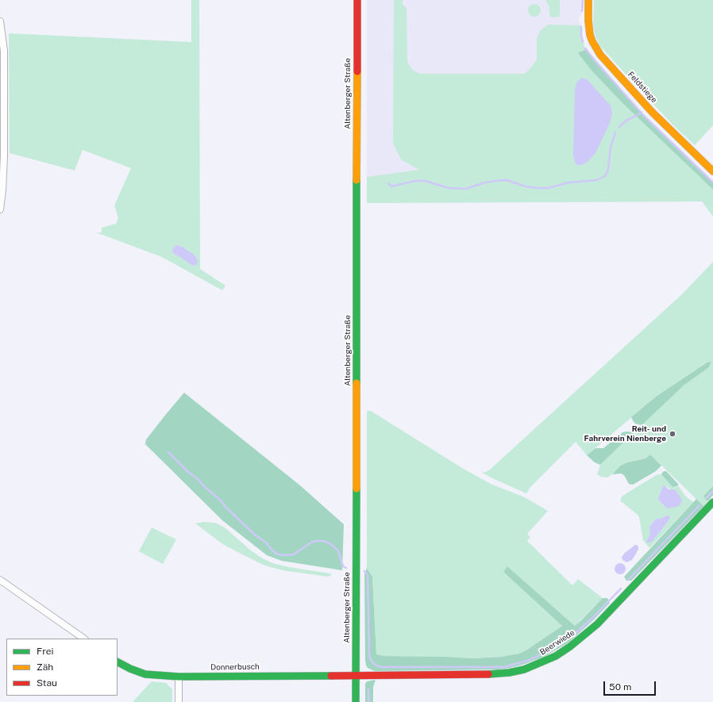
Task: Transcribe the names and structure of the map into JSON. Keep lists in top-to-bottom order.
{
  "streets": {
    "street": [
      "Feldstiege",
      "Altenberger Straße",
      "Beerwiede",
      "Donnerbusch"
    ]
  },
  "crossings": [
    ["Altenberger Straße", "Beerwiede"],
    ["Altenberger Straße", "Donnerbusch"],
    ["Beerwiede", "Donnerbusch"]
  ],
  "places": ["Reit- und Fahrverein Nienberge"],
  "legend": ["Frei", "Zäh", "Stau"],
  "scale_bar": "50 m"
}
